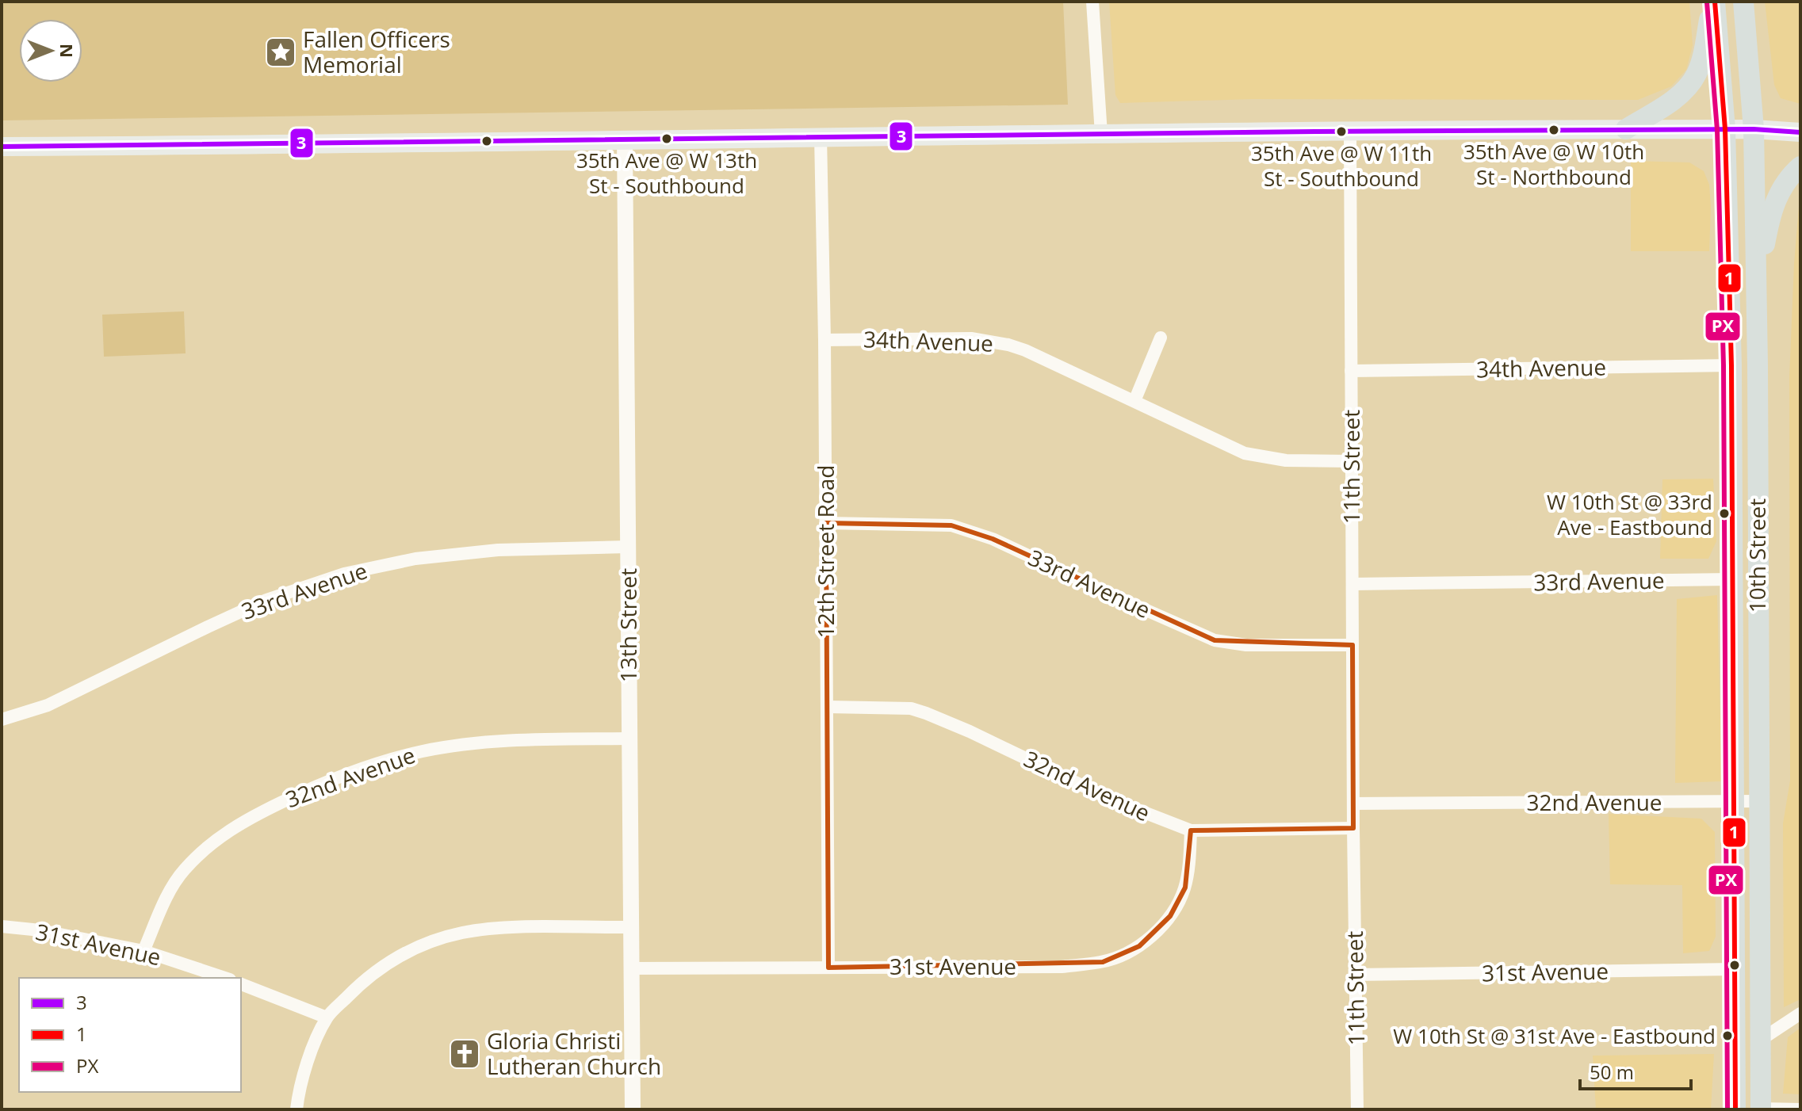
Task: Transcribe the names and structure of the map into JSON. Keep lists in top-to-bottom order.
{
  "streets": {
    "main road": ["10th Street"],
    "street": [
      "34th Avenue",
      "11th Street",
      "12th Street Road",
      "33rd Avenue",
      "13th Street",
      "32nd Avenue",
      "31st Avenue"
    ]
  },
  "crossings": [
    ["34th Avenue", "11th Street"],
    ["34th Avenue", "12th Street Road"],
    ["34th Avenue", "10th Street"],
    ["11th Street", "33rd Avenue"],
    ["11th Street", "32nd Avenue"],
    ["11th Street", "31st Avenue"],
    ["12th Street Road", "33rd Avenue"],
    ["12th Street Road", "32nd Avenue"],
    ["12th Street Road", "31st Avenue"],
    ["10th Street", "33rd Avenue"],
    ["10th Street", "32nd Avenue"],
    ["10th Street", "31st Avenue"],
    ["33rd Avenue", "13th Street"],
    ["13th Street", "32nd Avenue"],
    ["13th Street", "31st Avenue"],
    ["32nd Avenue", "31st Avenue"]
  ],
  "places": {
    "place": ["Fallen Officers Memorial"],
    "other": [
      "35th Ave @ W 10th St - Northbound",
      "35th Ave @ W 11th St - Southbound",
      "35th Ave @ W 13th St - Southbound",
      "W 10th St @ 33rd Ave - Eastbound",
      "W 10th St @ 31st Ave - Eastbound"
    ],
    "church": ["Gloria Christi Lutheran Church"]
  },
  "lines": ["transit line 1", "transit line PX", "transit line 3"],
  "legend": ["3", "1", "PX"],
  "scale_bar": "50 m",
  "north": "right"
}
